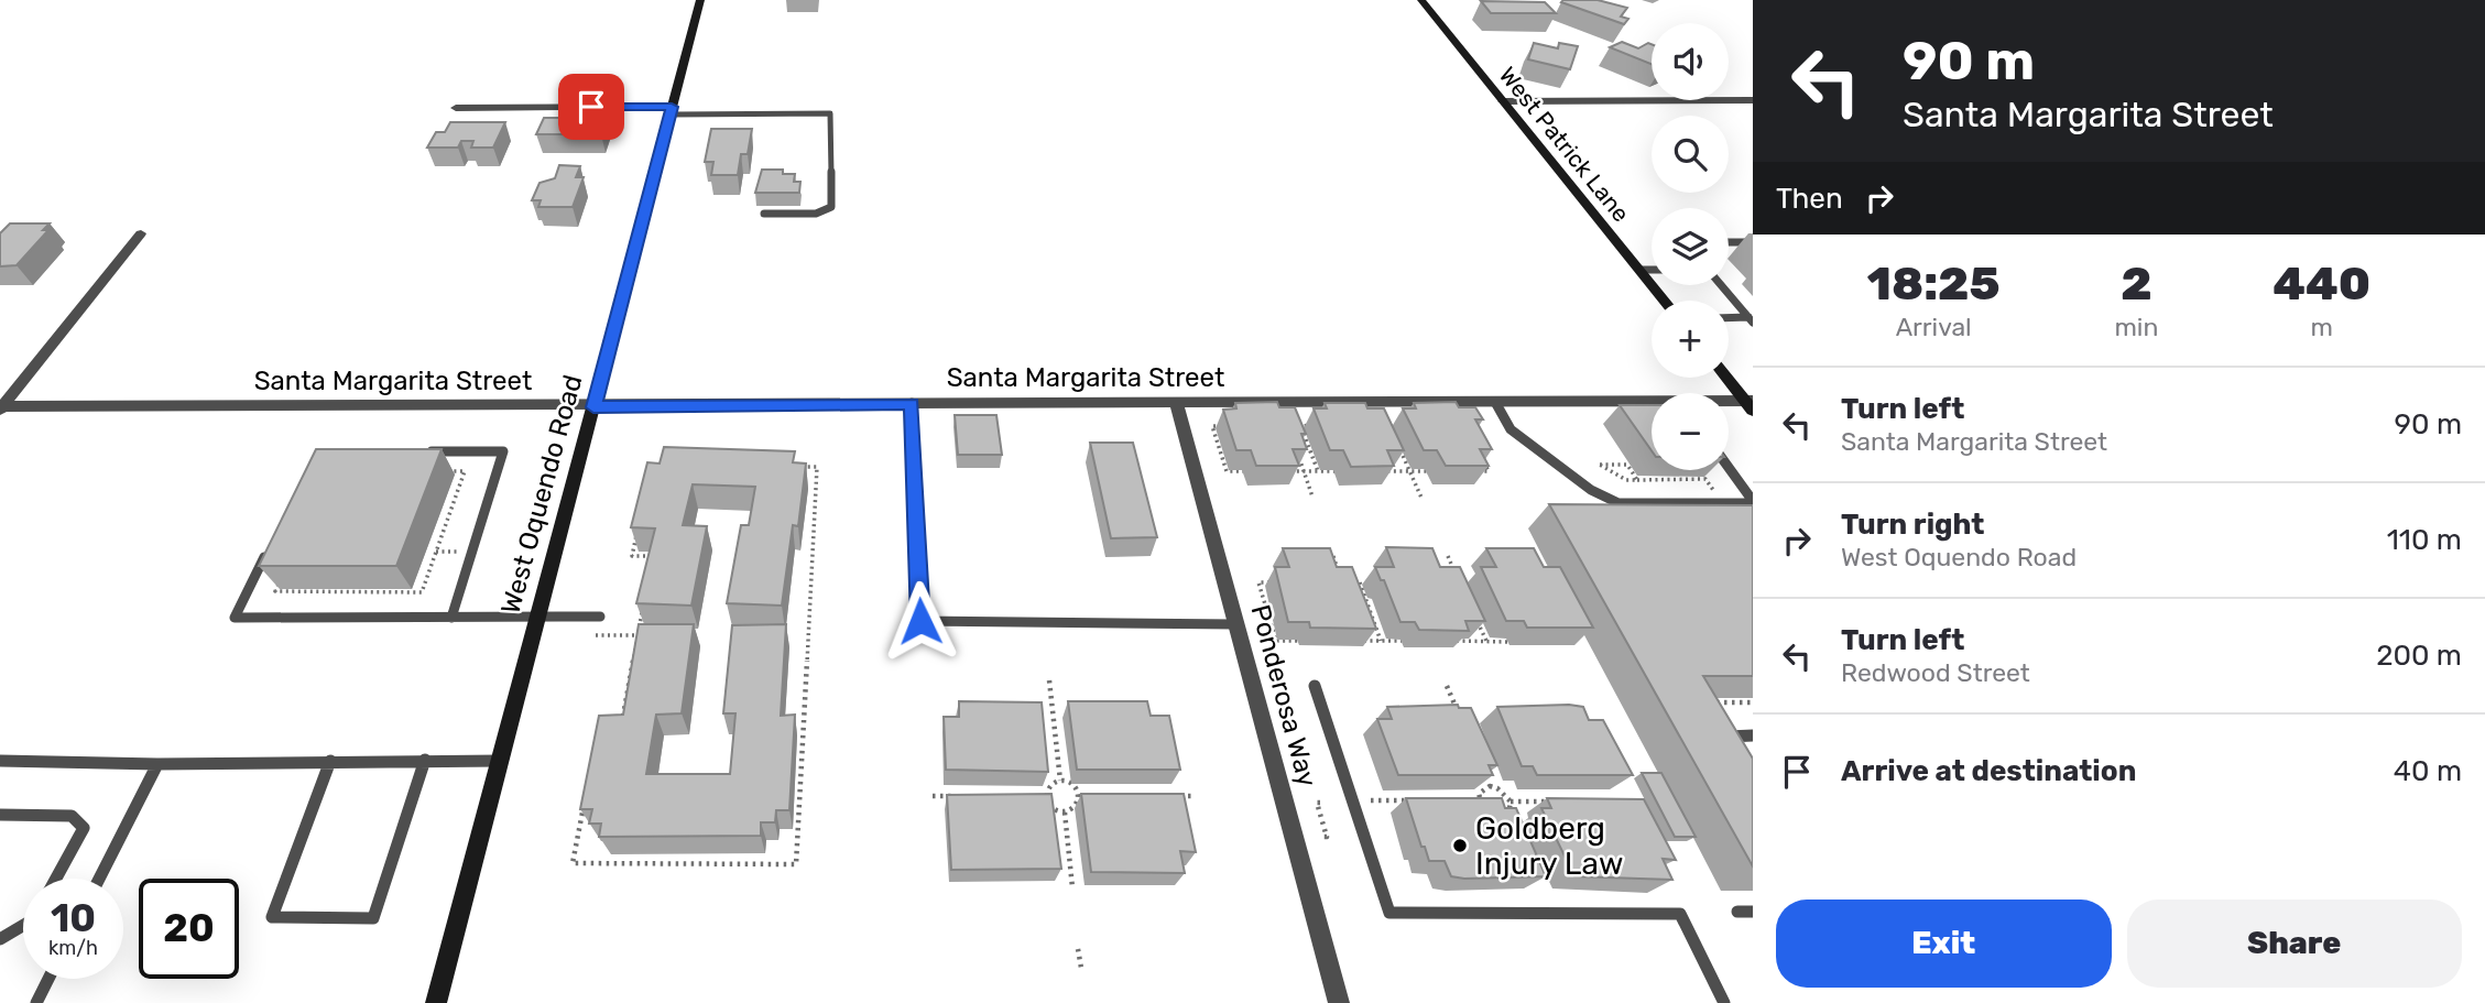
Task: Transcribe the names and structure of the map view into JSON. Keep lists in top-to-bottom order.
{
  "streets": {
    "street": [
      "West Patrick Lane",
      "Santa Margarita Street",
      "West Oquendo Road",
      "Ponderosa Way"
    ]
  },
  "crossings": [
    ["Santa Margarita Street", "West Oquendo Road"],
    ["Santa Margarita Street", "Ponderosa Way"]
  ],
  "places": ["Goldberg Injury Law"],
  "page": {
    "turn": ["90 m", "Santa Margarita Street"],
    "map_buttons": ["+", "−"],
    "then": "Then",
    "eta": [
      "18:25",
      "Arrival",
      "2",
      "min",
      "440",
      "m"
    ],
    "list": [
      {
        "name": "Turn left",
        "note": "Santa Margarita Street",
        "value": "90 m"
      },
      {
        "name": "Turn right",
        "note": "West Oquendo Road",
        "value": "110 m"
      },
      {
        "name": "Turn left",
        "note": "Redwood Street",
        "value": "200 m"
      },
      {
        "name": "Arrive at destination",
        "value": "40 m"
      }
    ],
    "speed": "10 km/h",
    "limit": "20",
    "buttons": ["Exit", "Share"]
  }
}
